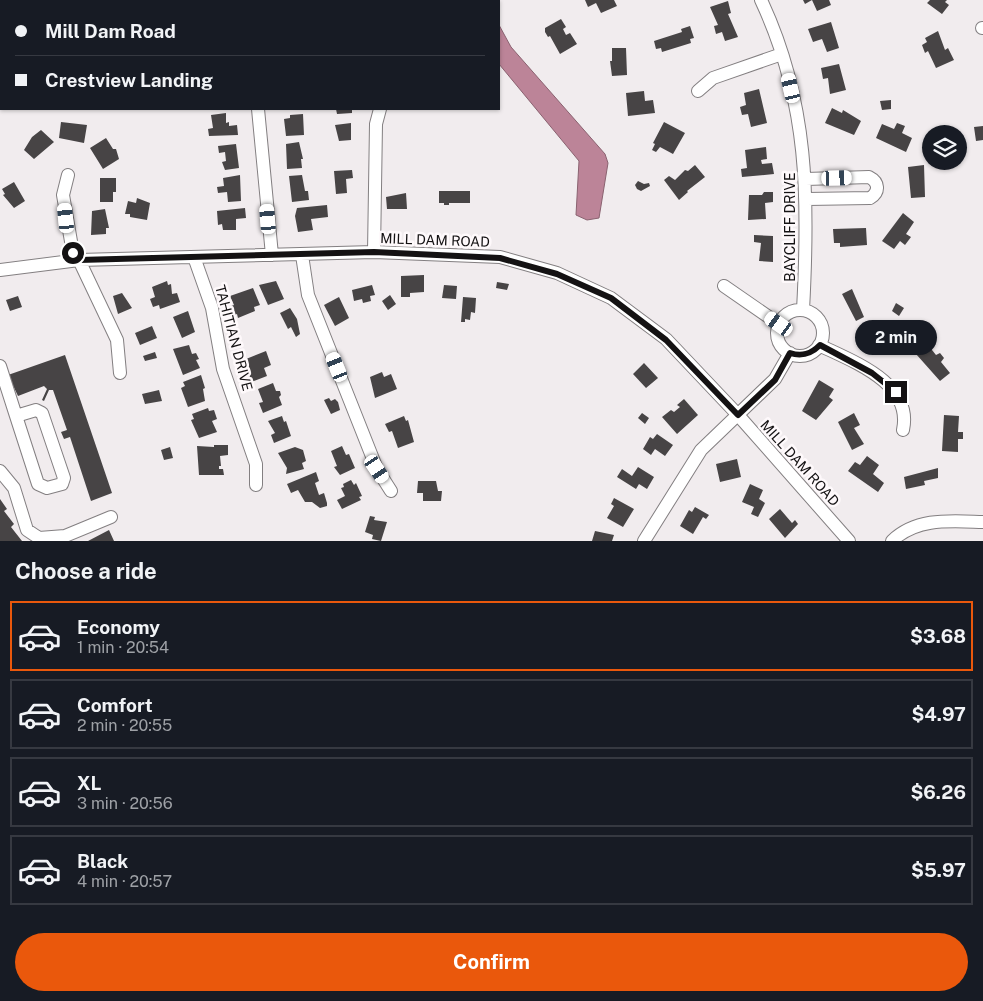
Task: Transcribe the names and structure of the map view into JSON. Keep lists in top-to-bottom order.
{
  "streets": {
    "street": ["BAYCLIFF DRIVE", "MILL DAM ROAD", "TAHITIAN DRIVE"]
  },
  "crossings": [
    ["MILL DAM ROAD", "TAHITIAN DRIVE"]
  ],
  "page": {
    "banner": ["Mill Dam Road", "Crestview Landing"],
    "bubble": "2 min",
    "heading": "Choose a ride",
    "list": [
      {
        "name": "Economy",
        "note": "1 min · 20:54",
        "value": "$3.68"
      },
      {
        "name": "Comfort",
        "note": "2 min · 20:55",
        "value": "$4.97"
      },
      {
        "name": "XL",
        "note": "3 min · 20:56",
        "value": "$6.26"
      },
      {
        "name": "Black",
        "note": "4 min · 20:57",
        "value": "$5.97"
      }
    ],
    "buttons": "Confirm"
  }
}
